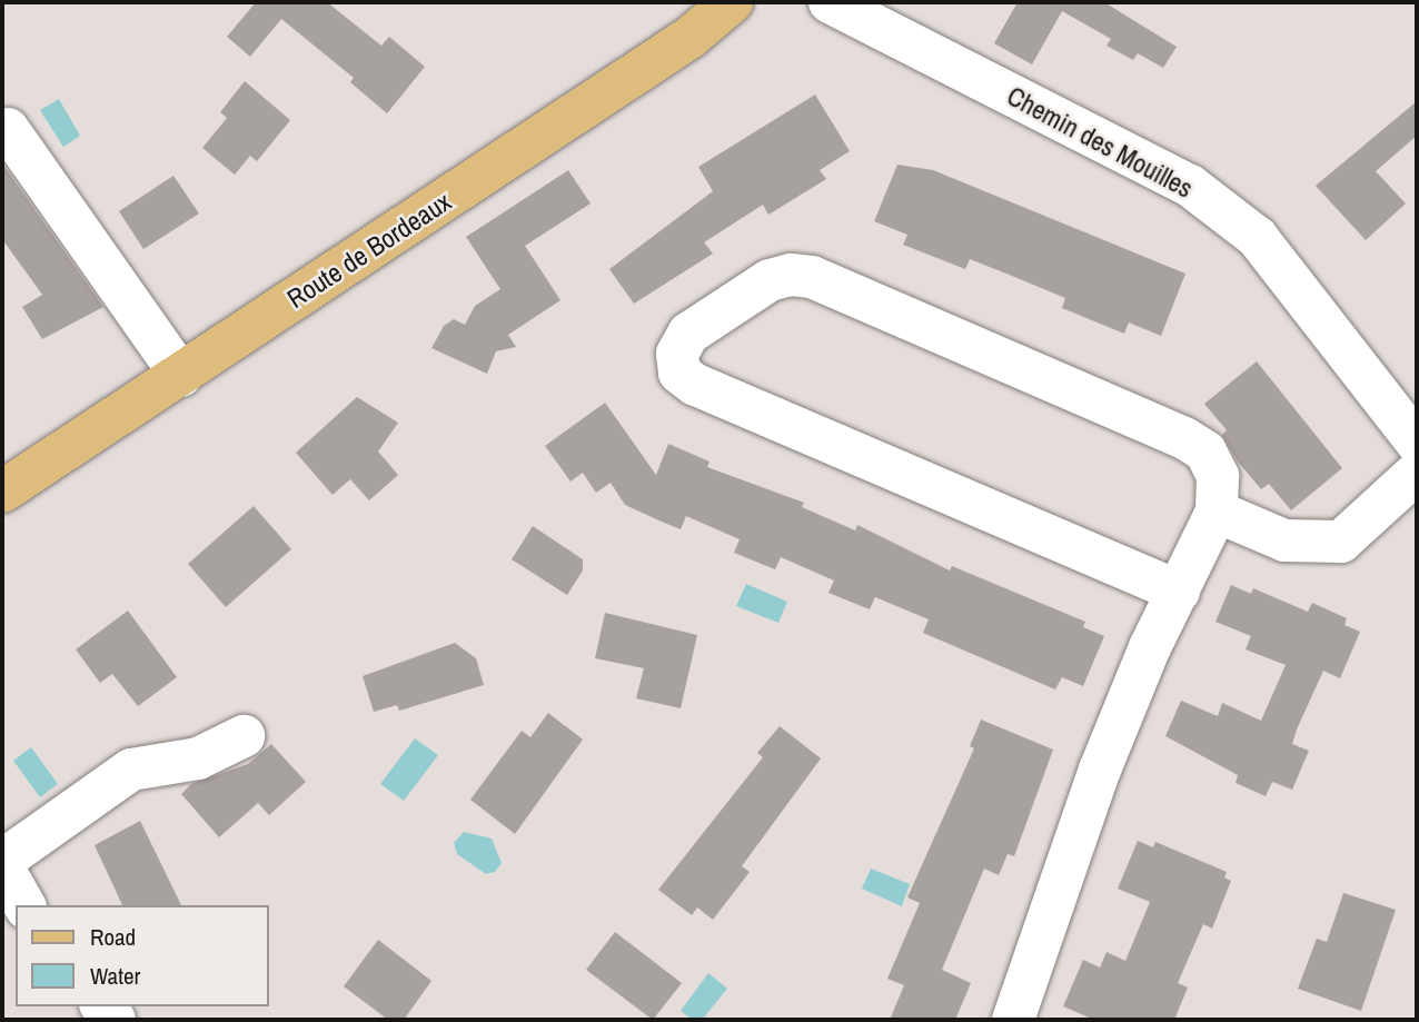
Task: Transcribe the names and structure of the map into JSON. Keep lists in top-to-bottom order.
{
  "streets": {
    "main road": ["Route de Bordeaux"],
    "street": ["Chemin des Mouilles"]
  },
  "legend": ["Road", "Water"]
}
